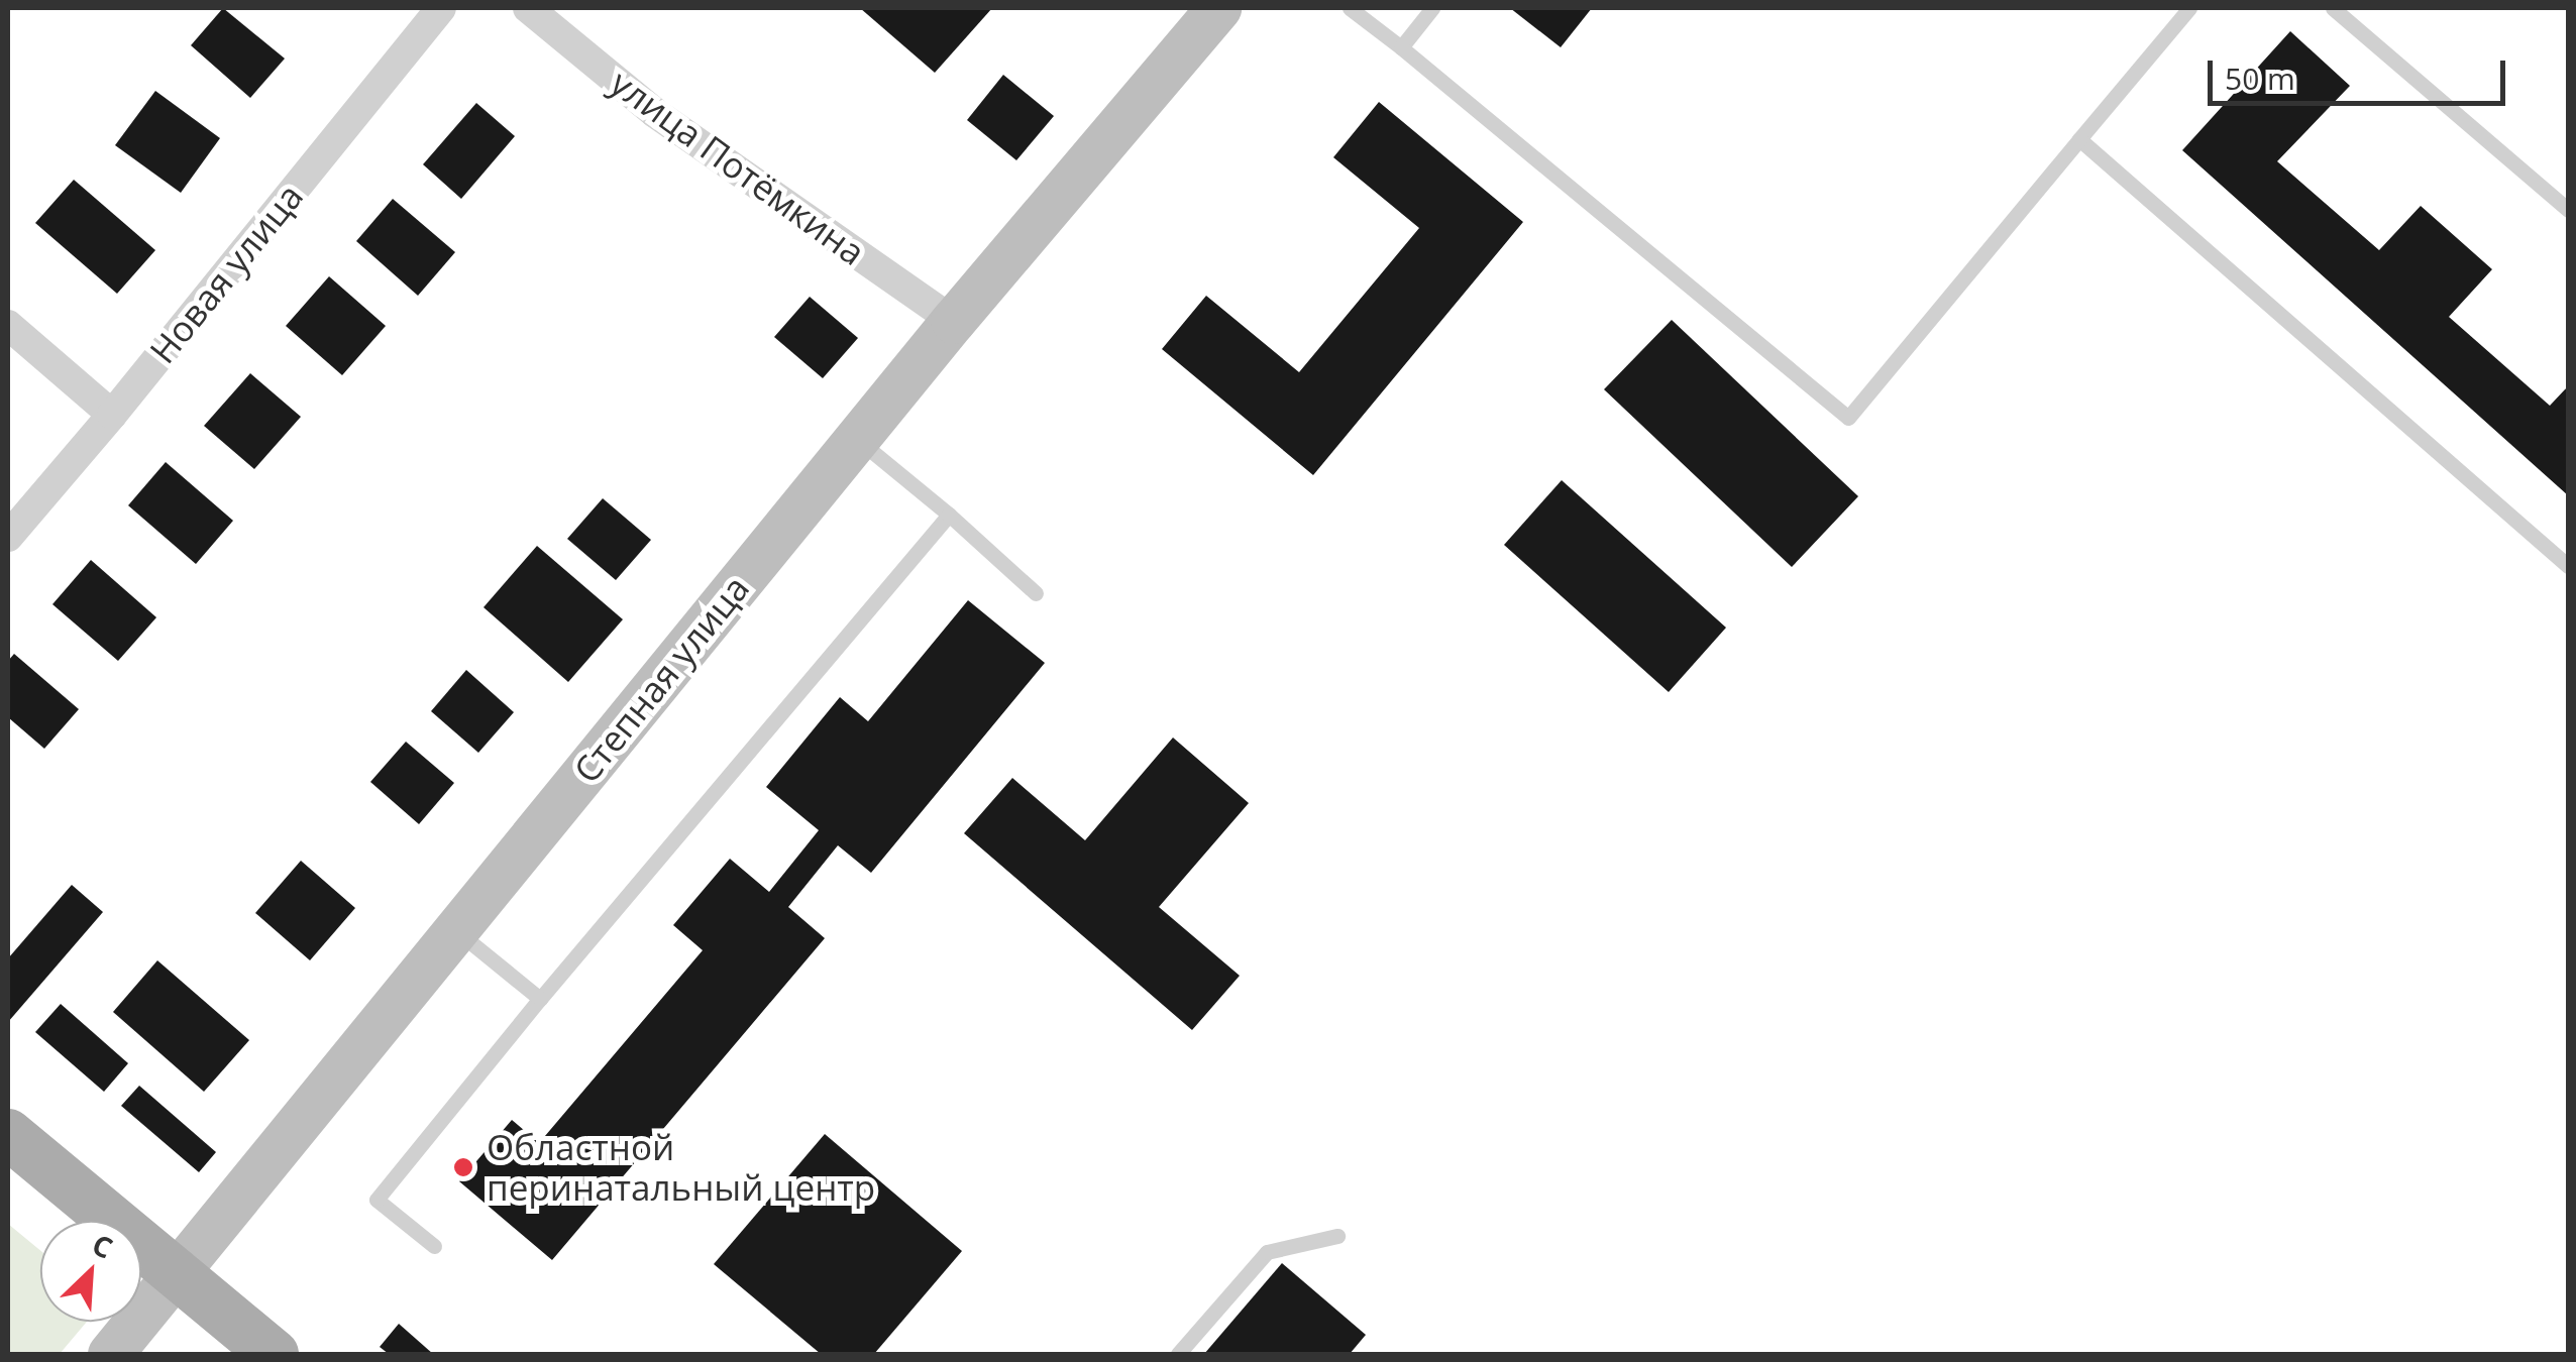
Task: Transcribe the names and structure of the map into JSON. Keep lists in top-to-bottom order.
{
  "streets": {
    "main road": ["Степная улица"],
    "street": ["улица Потёмкина", "Новая улица"]
  },
  "crossings": [
    ["улица Потёмкина", "Степная улица"]
  ],
  "places": ["Областной перинатальный центр"],
  "scale_bar": "50 m",
  "north": "top right"
}
